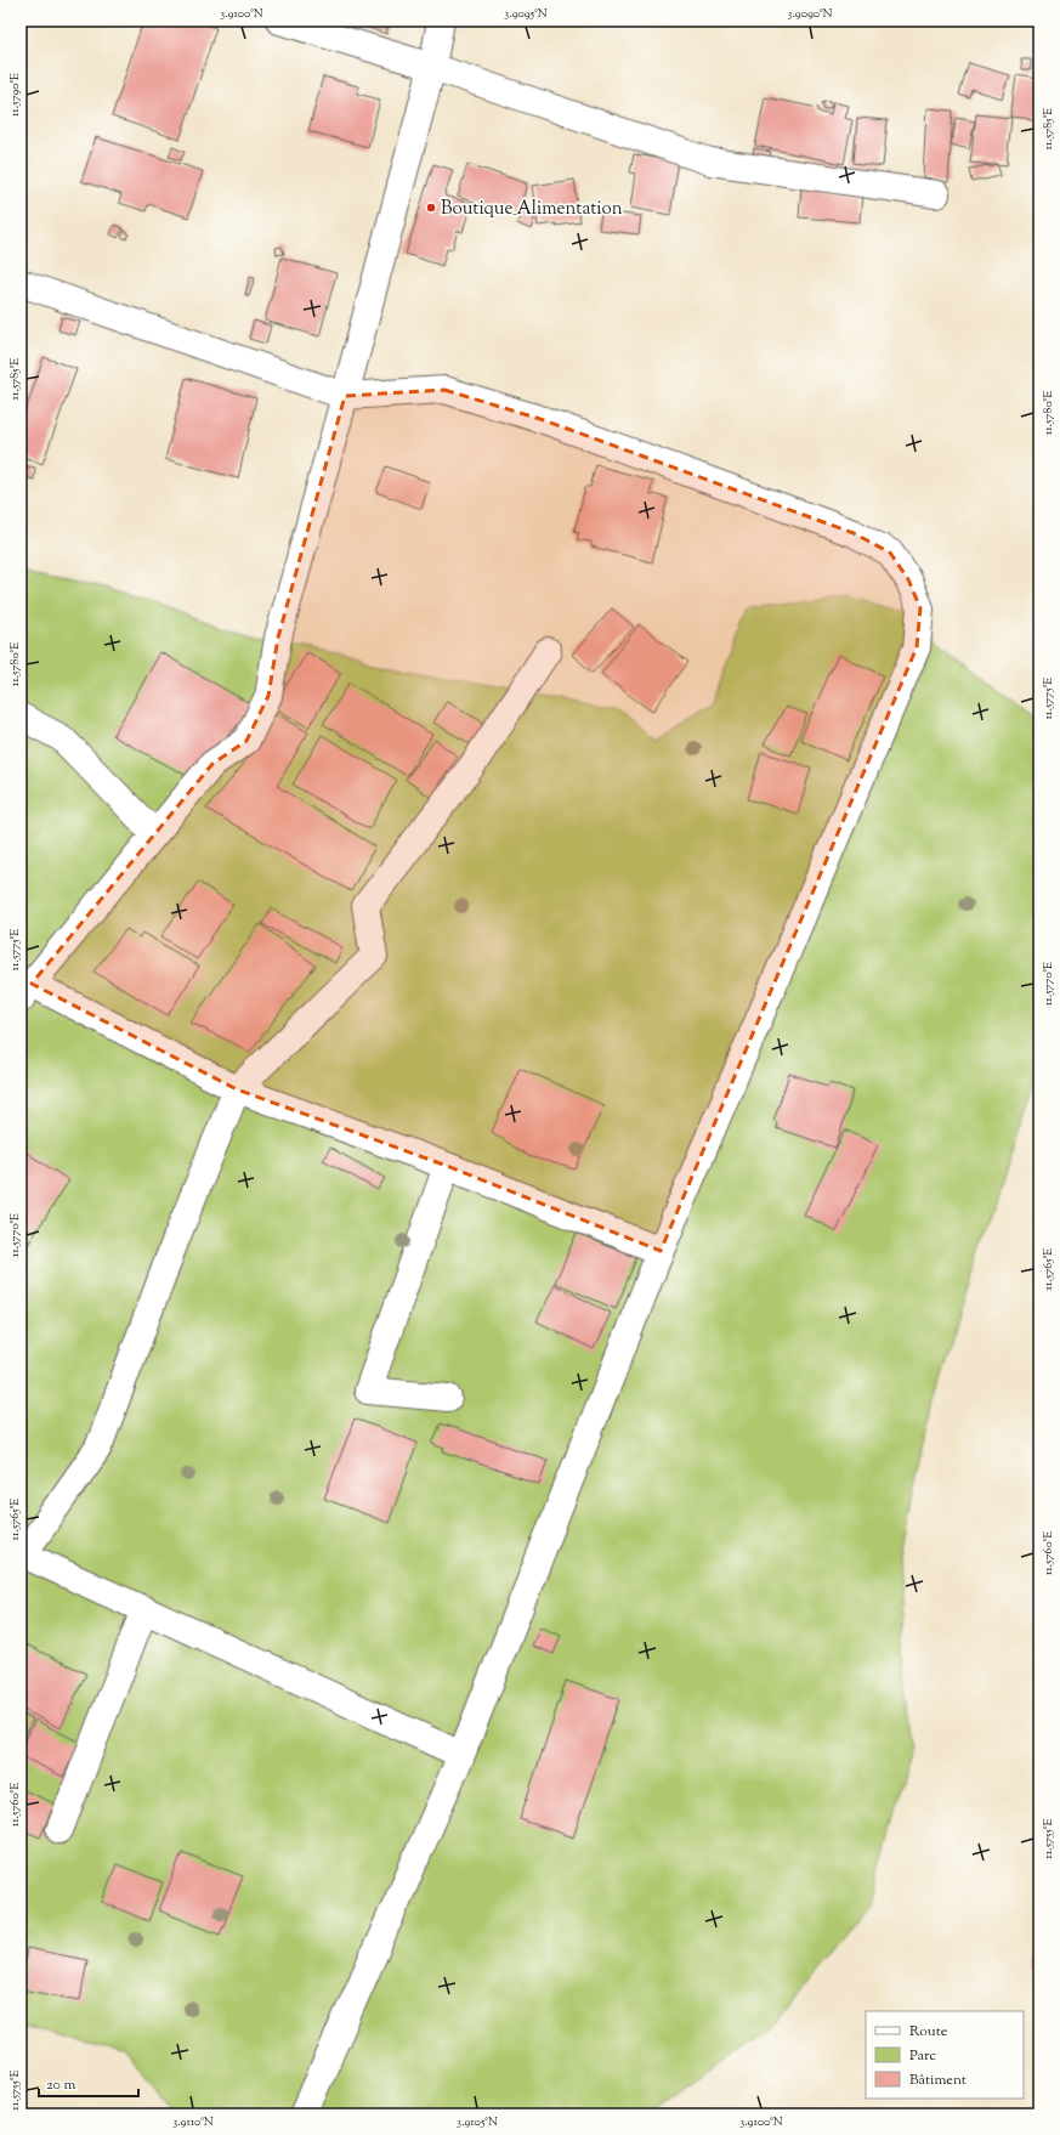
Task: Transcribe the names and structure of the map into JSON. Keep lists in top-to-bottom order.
{
  "places": ["Boutique_Alimentation"],
  "legend": ["Route", "Parc", "Bâtiment"],
  "scale_bar": "20 m",
  "coordinates": [
    "3.9100°N",
    "3.9095°N",
    "3.9090°N",
    "11.5790°E",
    "11.5785°E",
    "11.5780°E",
    "11.5775°E",
    "11.5770°E",
    "11.5765°E",
    "11.5760°E",
    "11.5755°E",
    "3.9110°N",
    "3.9105°N"
  ]
}
